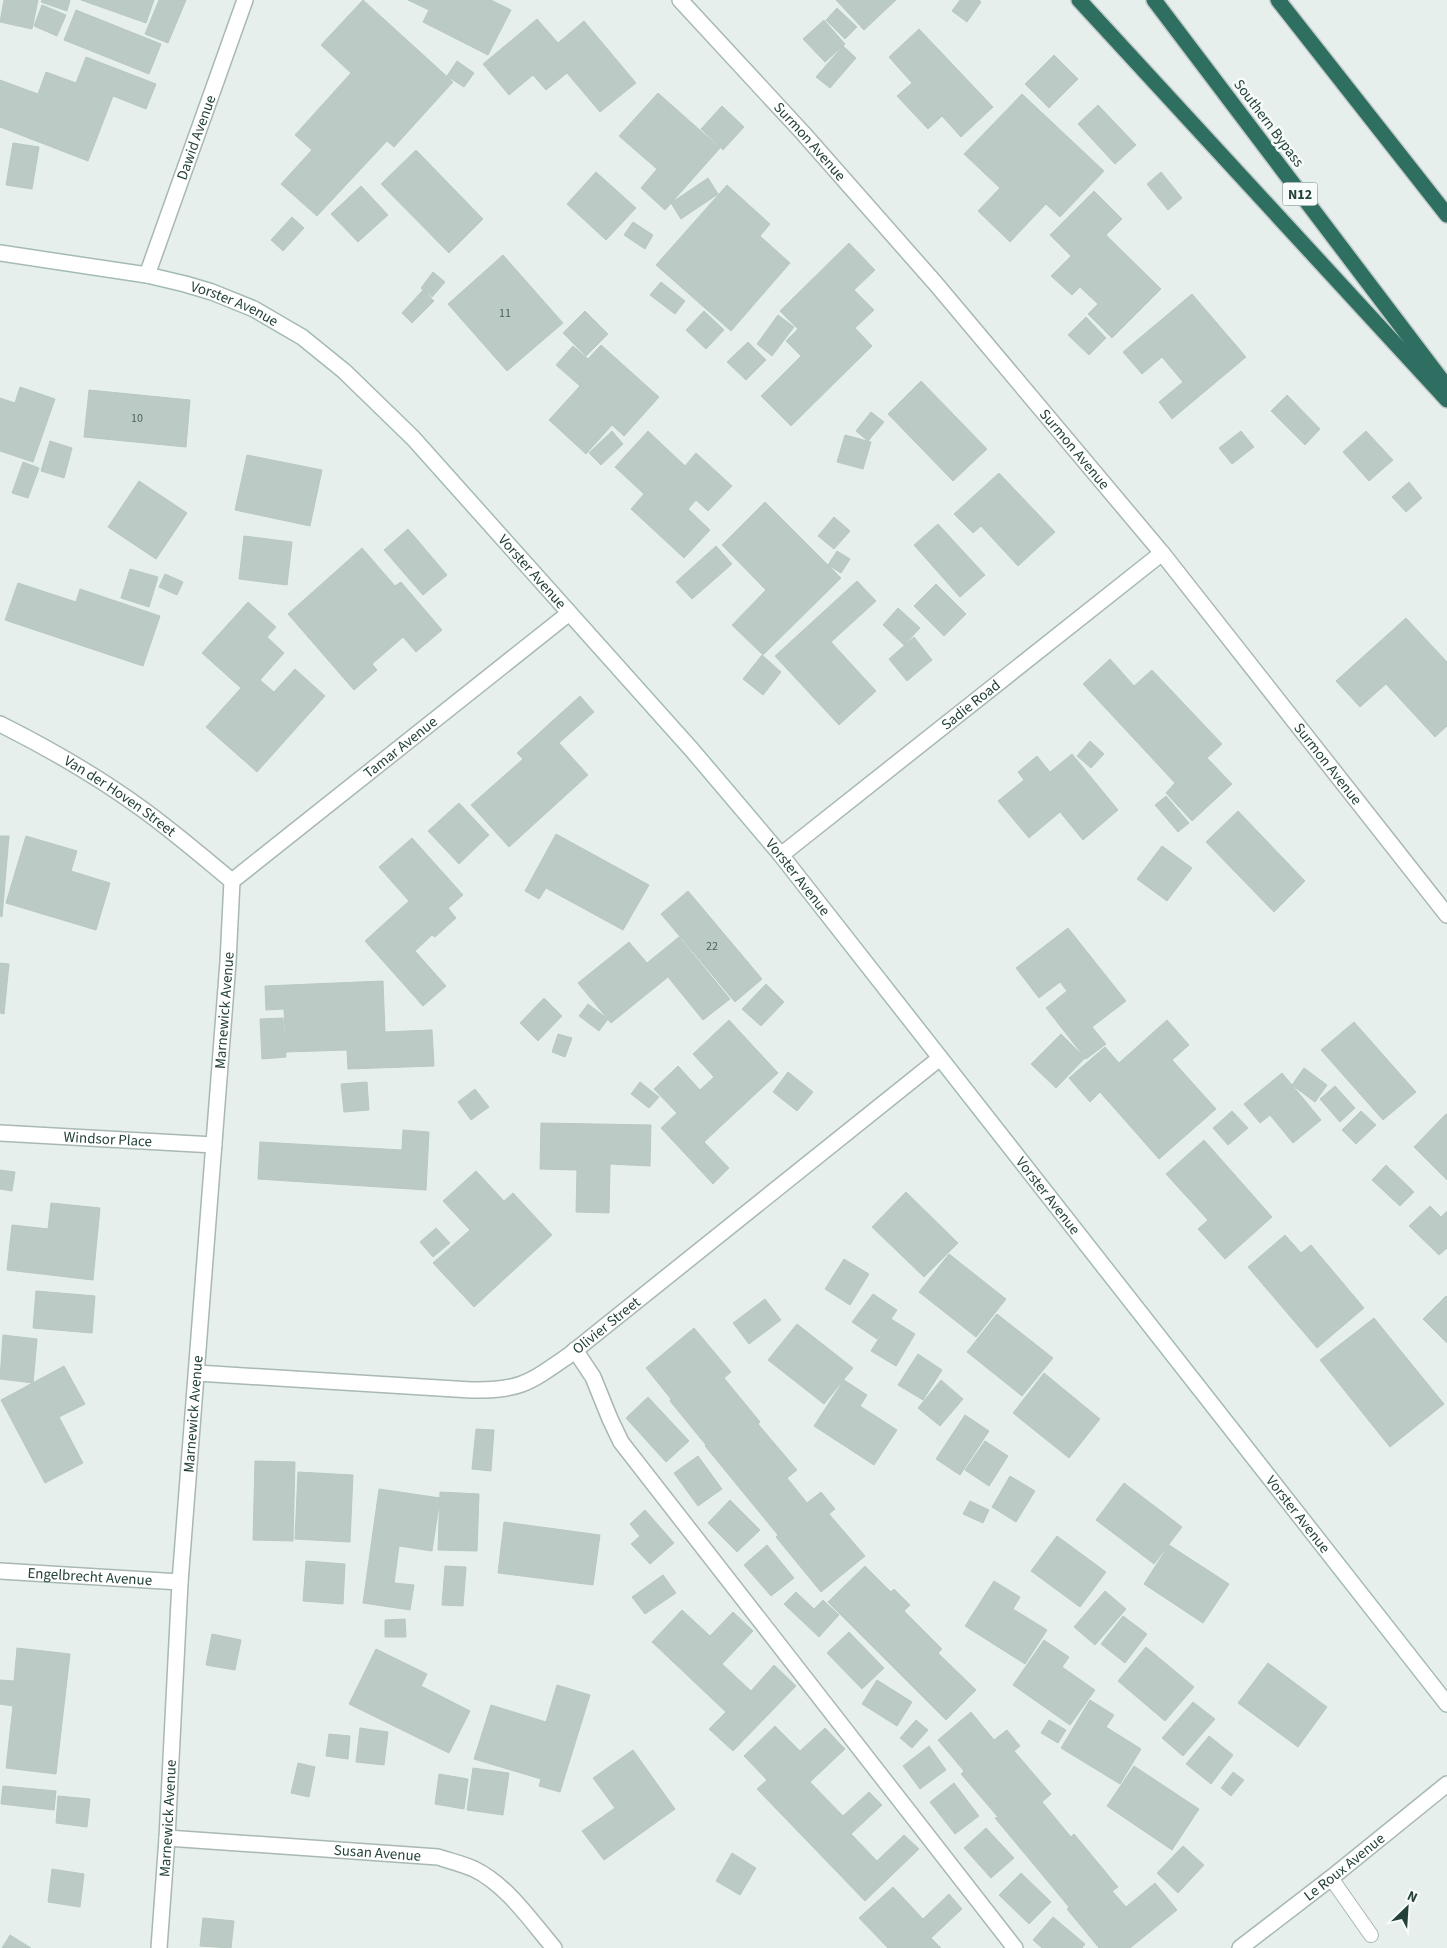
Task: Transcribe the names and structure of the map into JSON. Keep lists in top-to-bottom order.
{
  "streets": {
    "highway": ["Southern Bypass", "N12"],
    "street": [
      "Dawid Avenue",
      "Surmon Avenue",
      "Vorster Avenue",
      "Sadie Road",
      "Tamar Avenue",
      "Van der Hoven Street",
      "Marnewick Avenue",
      "Windsor Place",
      "Olivier Street",
      "Engelbrecht Avenue",
      "Susan Avenue",
      "Le Roux Avenue"
    ]
  },
  "crossings": [
    ["Dawid Avenue", "Vorster Avenue"],
    ["Surmon Avenue", "Sadie Road"],
    ["Vorster Avenue", "Sadie Road"],
    ["Vorster Avenue", "Tamar Avenue"],
    ["Vorster Avenue", "Olivier Street"],
    ["Tamar Avenue", "Van der Hoven Street"],
    ["Tamar Avenue", "Marnewick Avenue"],
    ["Van der Hoven Street", "Marnewick Avenue"],
    ["Marnewick Avenue", "Windsor Place"],
    ["Marnewick Avenue", "Olivier Street"],
    ["Marnewick Avenue", "Engelbrecht Avenue"],
    ["Marnewick Avenue", "Susan Avenue"]
  ],
  "house_numbers": ["11", "10", "22"],
  "north": "top right"
}
